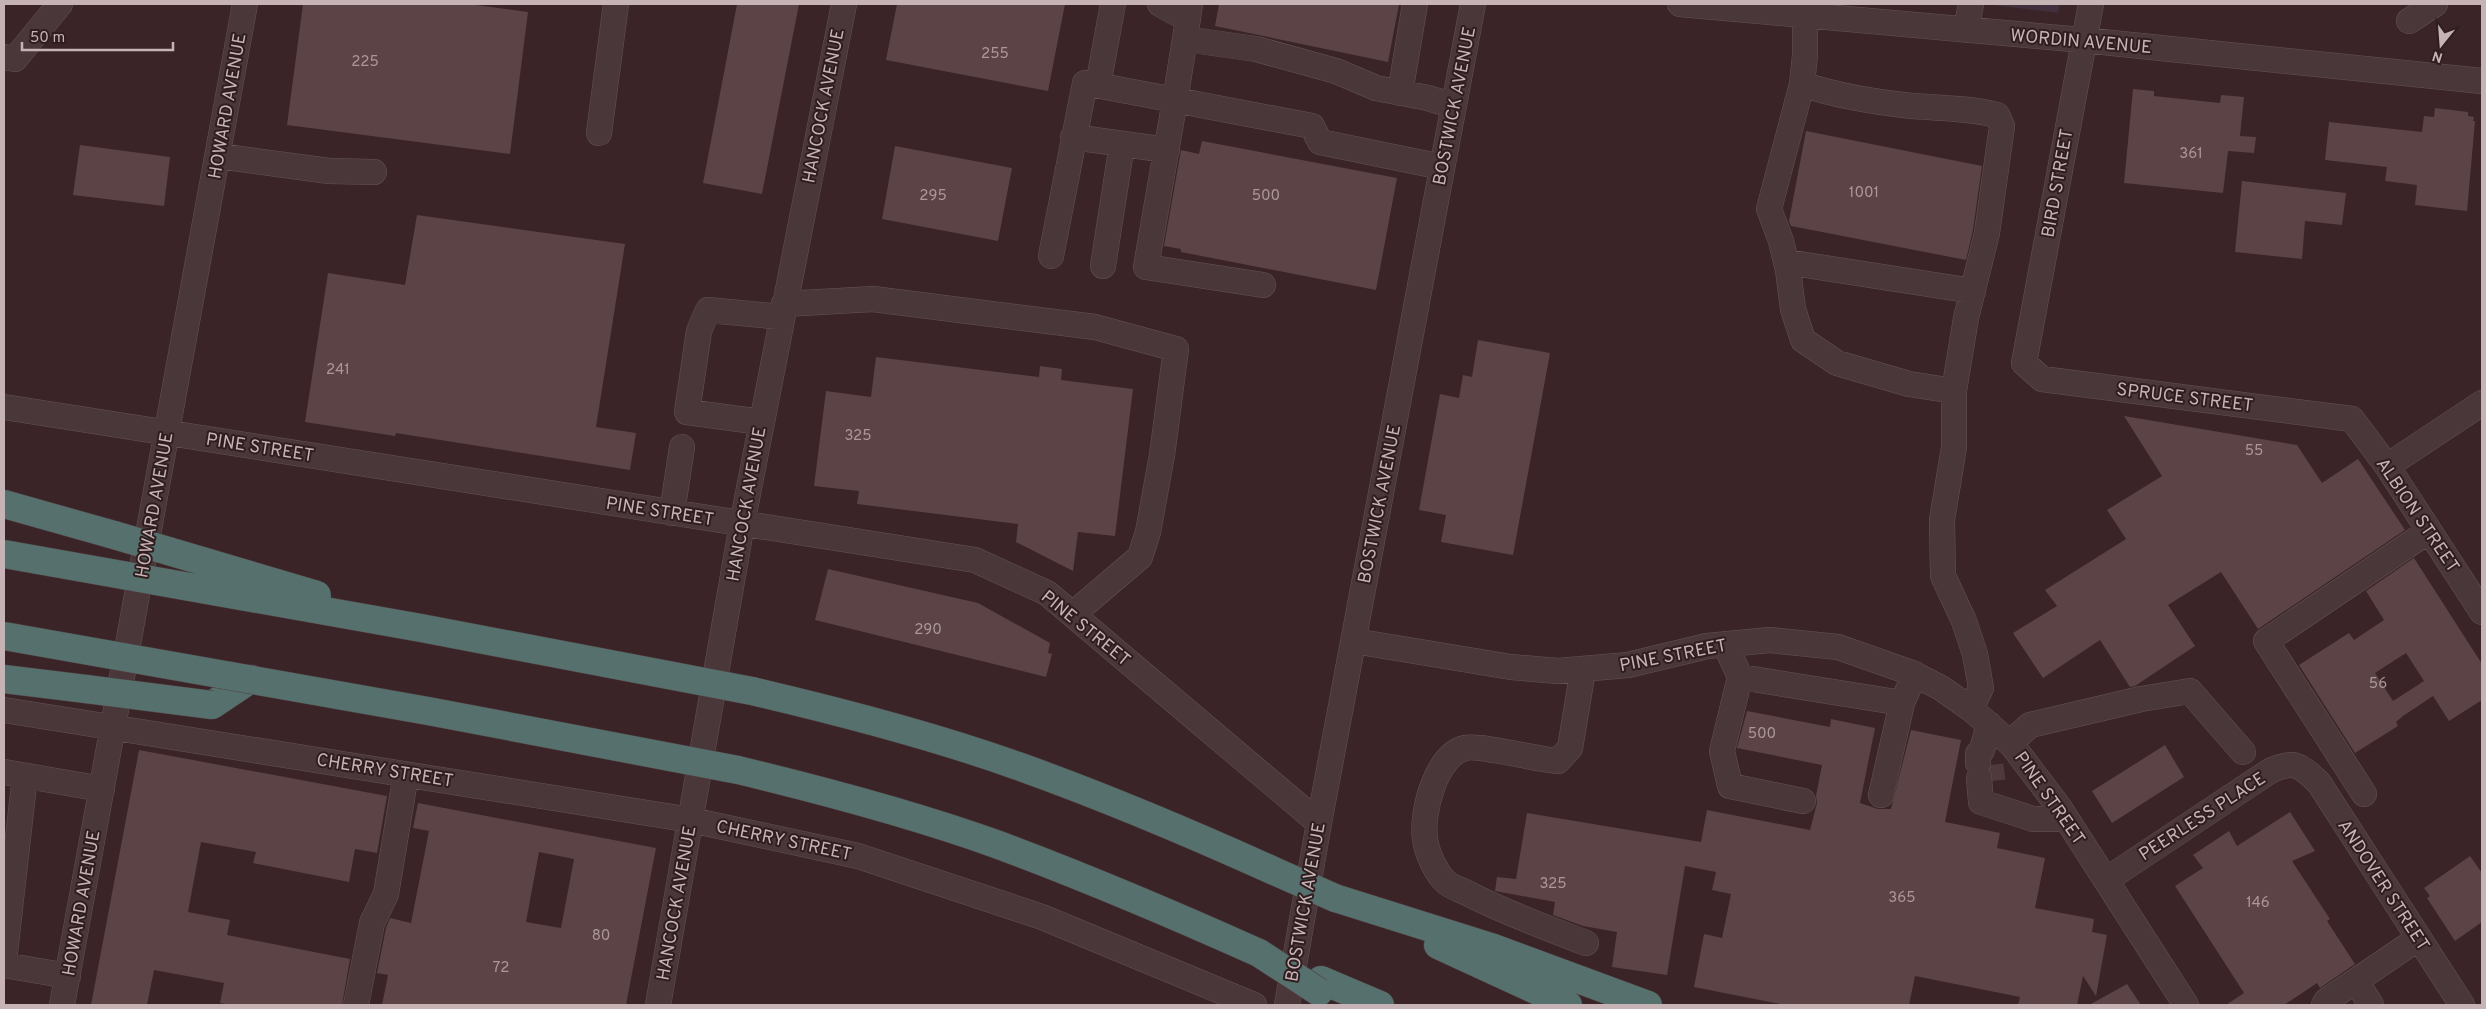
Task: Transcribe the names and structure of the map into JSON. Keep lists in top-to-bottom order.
{
  "streets": {
    "street": [
      "WORDIN AVENUE",
      "HOWARD AVENUE",
      "HANCOCK AVENUE",
      "BOSTWICK AVENUE",
      "BIRD STREET",
      "SPRUCE STREET",
      "PINE STREET",
      "ALBION STREET",
      "CHERRY STREET",
      "PEERLESS PLACE",
      "ANDOVER STREET"
    ]
  },
  "crossings": [
    ["WORDIN AVENUE", "BIRD STREET"],
    ["HOWARD AVENUE", "PINE STREET"],
    ["HOWARD AVENUE", "CHERRY STREET"],
    ["HANCOCK AVENUE", "PINE STREET"],
    ["HANCOCK AVENUE", "CHERRY STREET"],
    ["BOSTWICK AVENUE", "PINE STREET"],
    ["BIRD STREET", "SPRUCE STREET"],
    ["SPRUCE STREET", "ALBION STREET"],
    ["PINE STREET", "PEERLESS PLACE"],
    ["PEERLESS PLACE", "ANDOVER STREET"]
  ],
  "house_numbers": [
    "255",
    "225",
    "361",
    "1001",
    "295",
    "500",
    "241",
    "325",
    "55",
    "290",
    "56",
    "500",
    "325",
    "365",
    "146",
    "80",
    "72"
  ],
  "scale_bar": "50 m",
  "north": "bottom"
}
